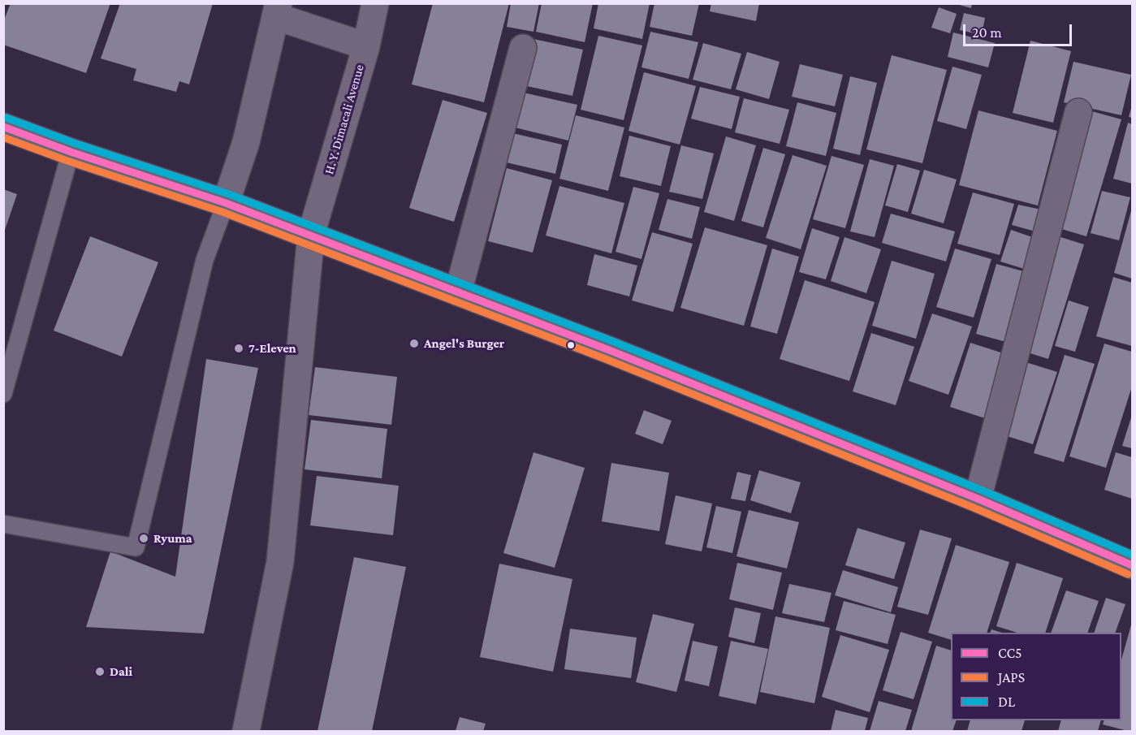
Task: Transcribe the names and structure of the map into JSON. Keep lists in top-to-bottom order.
{
  "streets": {
    "street": ["H. Y. Dimacali Avenue"]
  },
  "places": [
    "Angel's Burger",
    "7-Eleven",
    "Ryuma",
    "Dali"
  ],
  "lines": ["transit line DL", "transit line CC5", "transit line JAPS"],
  "legend": ["CC5", "JAPS", "DL"],
  "scale_bar": "20 m"
}
